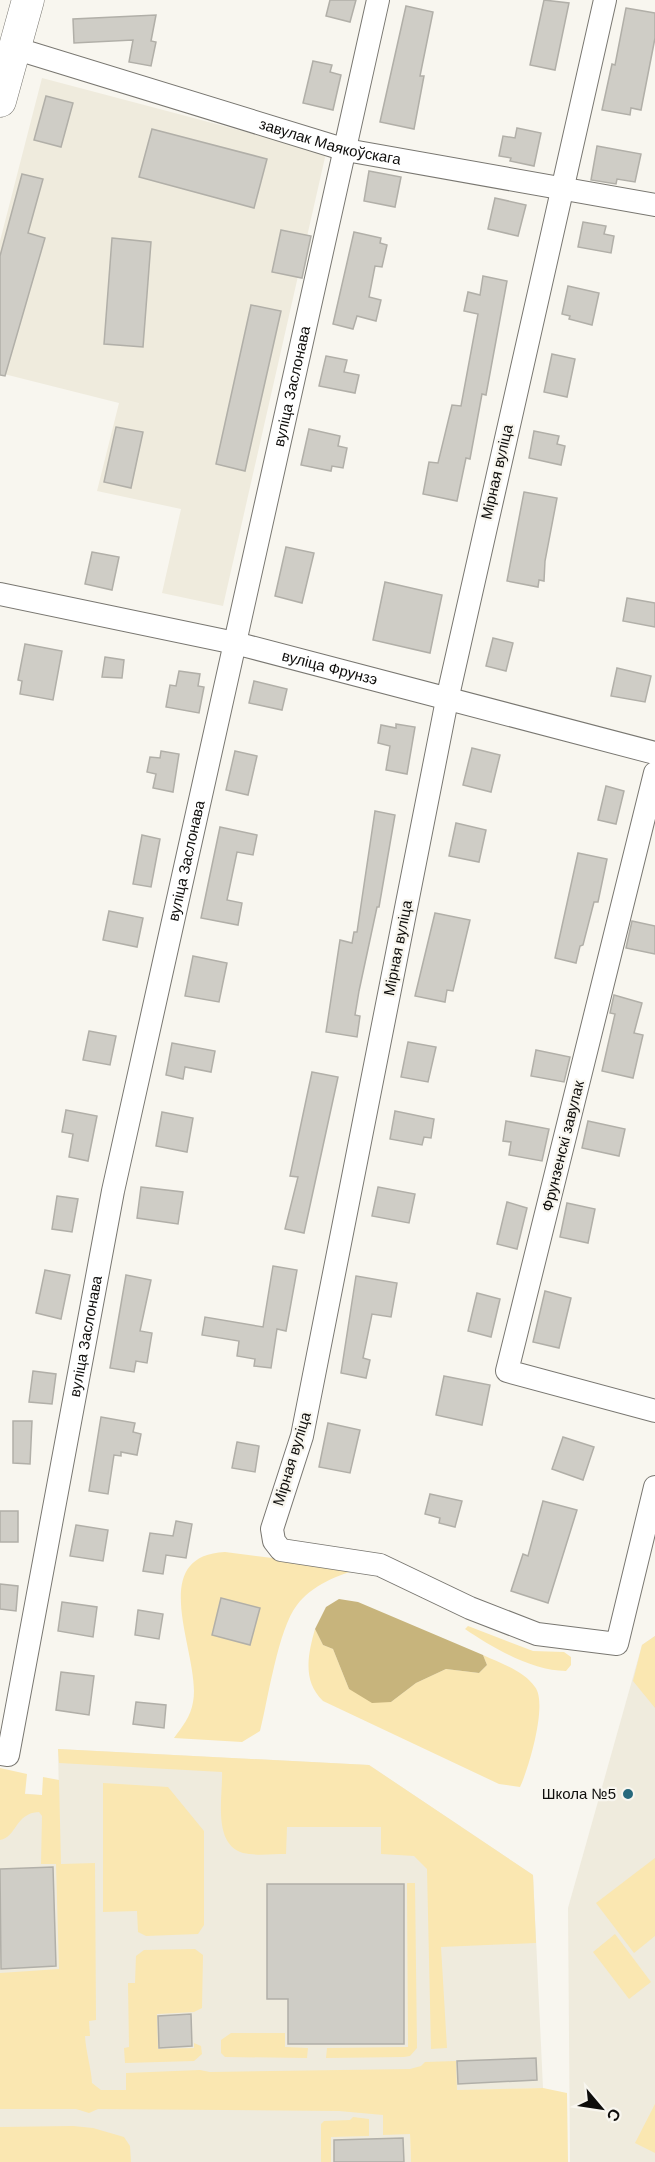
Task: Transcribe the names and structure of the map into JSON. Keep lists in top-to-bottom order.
{
  "streets": {
    "street": [
      "завулак Маякоўскага",
      "вуліца Заслонава",
      "Мірная вуліца",
      "вуліца Фрунзэ",
      "Фрунзенскі завулак"
    ]
  },
  "crossings": [
    ["завулак Маякоўскага", "вуліца Заслонава"],
    ["завулак Маякоўскага", "Мірная вуліца"],
    ["вуліца Заслонава", "вуліца Фрунзэ"],
    ["Мірная вуліца", "вуліца Фрунзэ"]
  ],
  "places": ["Школа №5"],
  "north": "bottom right"
}
